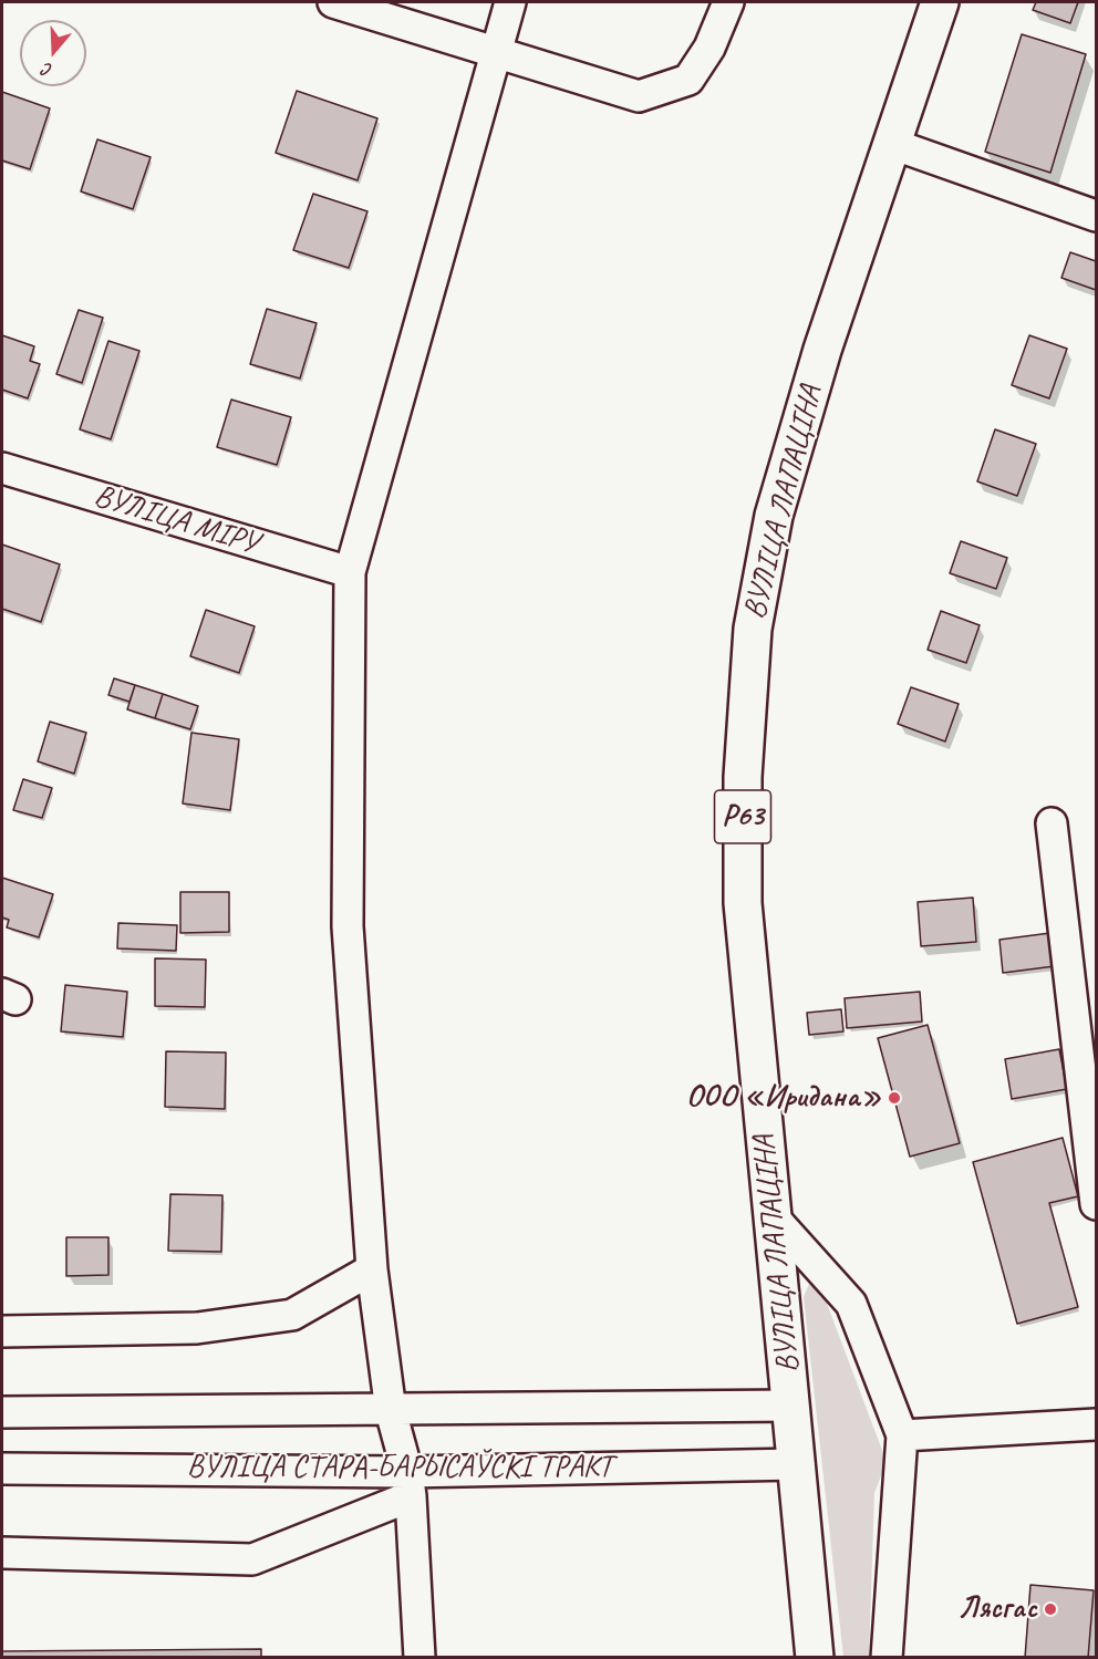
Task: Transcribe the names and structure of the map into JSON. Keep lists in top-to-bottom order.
{
  "streets": {
    "main road": ["ВУЛІЦА ЛАПАЦІНА", "Р63"],
    "street": ["ВУЛІЦА МІРУ", "ВУЛІЦА СТАРА-БАРЫСАЎСКІ ТРАКТ"]
  },
  "crossings": [
    ["ВУЛІЦА ЛАПАЦІНА", "ВУЛІЦА СТАРА-БАРЫСАЎСКІ ТРАКТ"]
  ],
  "places": ["ООО «Иридана»", "Лясгас"],
  "north": "bottom"
}
